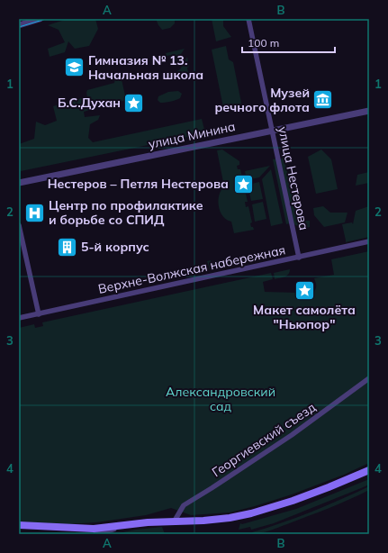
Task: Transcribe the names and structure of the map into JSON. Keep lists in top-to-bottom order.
{
  "streets": {
    "street": [
      "улица Минина",
      "улица Нестерова",
      "Верхне-Волжская набережная",
      "Георгиевский съезд"
    ]
  },
  "crossings": [
    ["улица Минина", "улица Нестерова"],
    ["улица Нестерова", "Верхне-Волжская набережная"]
  ],
  "parks": ["Александровский сад"],
  "places": {
    "school or university": ["Гимназия № 13. Начальная школа"],
    "museum": ["Музей речного флота"],
    "place": ["Б.С.Духан", "Нестеров – Петля Нестерова", "Макет самолёта \"Ньюпор\""],
    "hospital": ["Центр по профилактике и борьбе со СПИД"],
    "building": ["5-й корпус"]
  },
  "scale_bar": "100 m",
  "grid": {
    "columns": ["A", "B"],
    "rows": [
      "1",
      "2",
      "3",
      "4"
    ]
  }
}
